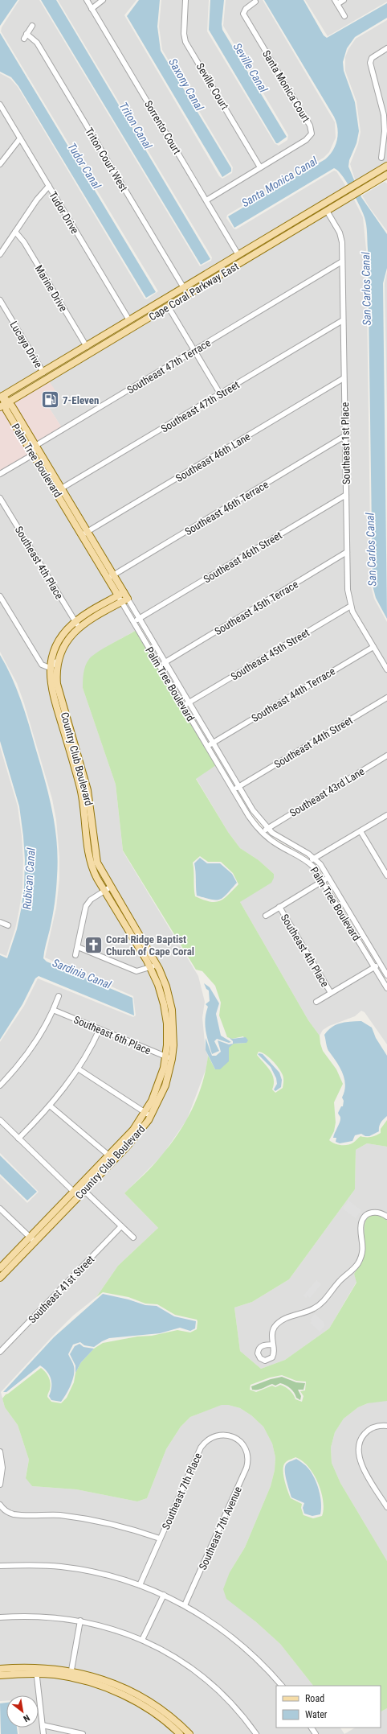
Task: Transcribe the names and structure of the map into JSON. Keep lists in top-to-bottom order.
{
  "streets": {
    "main road": ["Cape Coral Parkway East", "Palm Tree Boulevard", "Country Club Boulevard"],
    "street": [
      "Seville Court",
      "Santa Monica Court",
      "Sorrento Court",
      "Triton Court West",
      "Tudor Drive",
      "Marine Drive",
      "Lucaya Drive",
      "Southeast 47th Terrace",
      "Southeast 47th Street",
      "Southeast 1st Place",
      "Southeast 46th Lane",
      "Southeast 46th Terrace",
      "Southeast 46th Street",
      "Southeast 4th Place",
      "Southeast 45th Terrace",
      "Southeast 45th Street",
      "Southeast 44th Terrace",
      "Southeast 44th Street",
      "Southeast 43rd Lane",
      "Southeast 6th Place",
      "Southeast 41st Street",
      "Southeast 7th Place",
      "Southeast 7th Avenue"
    ]
  },
  "crossings": [
    ["Seville Court", "Santa Monica Court"],
    ["Santa Monica Court", "Sorrento Court"],
    ["Sorrento Court", "Cape Coral Parkway East"],
    ["Triton Court West", "Cape Coral Parkway East"],
    ["Tudor Drive", "Cape Coral Parkway East"],
    ["Marine Drive", "Cape Coral Parkway East"],
    ["Cape Coral Parkway East", "Lucaya Drive"],
    ["Cape Coral Parkway East", "Southeast 1st Place"],
    ["Cape Coral Parkway East", "Palm Tree Boulevard"],
    ["Southeast 47th Terrace", "Southeast 1st Place"],
    ["Southeast 47th Terrace", "Palm Tree Boulevard"],
    ["Southeast 47th Street", "Southeast 1st Place"],
    ["Southeast 47th Street", "Palm Tree Boulevard"],
    ["Southeast 1st Place", "Southeast 46th Lane"],
    ["Southeast 1st Place", "Southeast 46th Terrace"],
    ["Southeast 1st Place", "Southeast 46th Street"],
    ["Southeast 1st Place", "Southeast 45th Terrace"],
    ["Southeast 1st Place", "Southeast 45th Street"],
    ["Southeast 1st Place", "Southeast 44th Terrace"],
    ["Southeast 46th Lane", "Palm Tree Boulevard"],
    ["Palm Tree Boulevard", "Southeast 46th Terrace"],
    ["Palm Tree Boulevard", "Southeast 46th Street"],
    ["Palm Tree Boulevard", "Southeast 45th Terrace"],
    ["Palm Tree Boulevard", "Southeast 45th Street"],
    ["Palm Tree Boulevard", "Southeast 44th Terrace"],
    ["Palm Tree Boulevard", "Southeast 44th Street"],
    ["Palm Tree Boulevard", "Country Club Boulevard"],
    ["Palm Tree Boulevard", "Southeast 43rd Lane"],
    ["Southeast 4th Place", "Country Club Boulevard"],
    ["Country Club Boulevard", "Southeast 6th Place"],
    ["Southeast 7th Place", "Southeast 7th Avenue"]
  ],
  "water": [
    "Seville Canal",
    "Saxony Canal",
    "Triton Canal",
    "Tudor Canal",
    "Santa Monica Canal",
    "San Carlos Canal",
    "Rubican Canal",
    "Sardinia Canal"
  ],
  "places": {
    "fuel station": ["7-Eleven"],
    "church": ["Coral Ridge Baptist Church of Cape Coral"]
  },
  "legend": ["Road", "Water"],
  "north": "bottom right"
}
